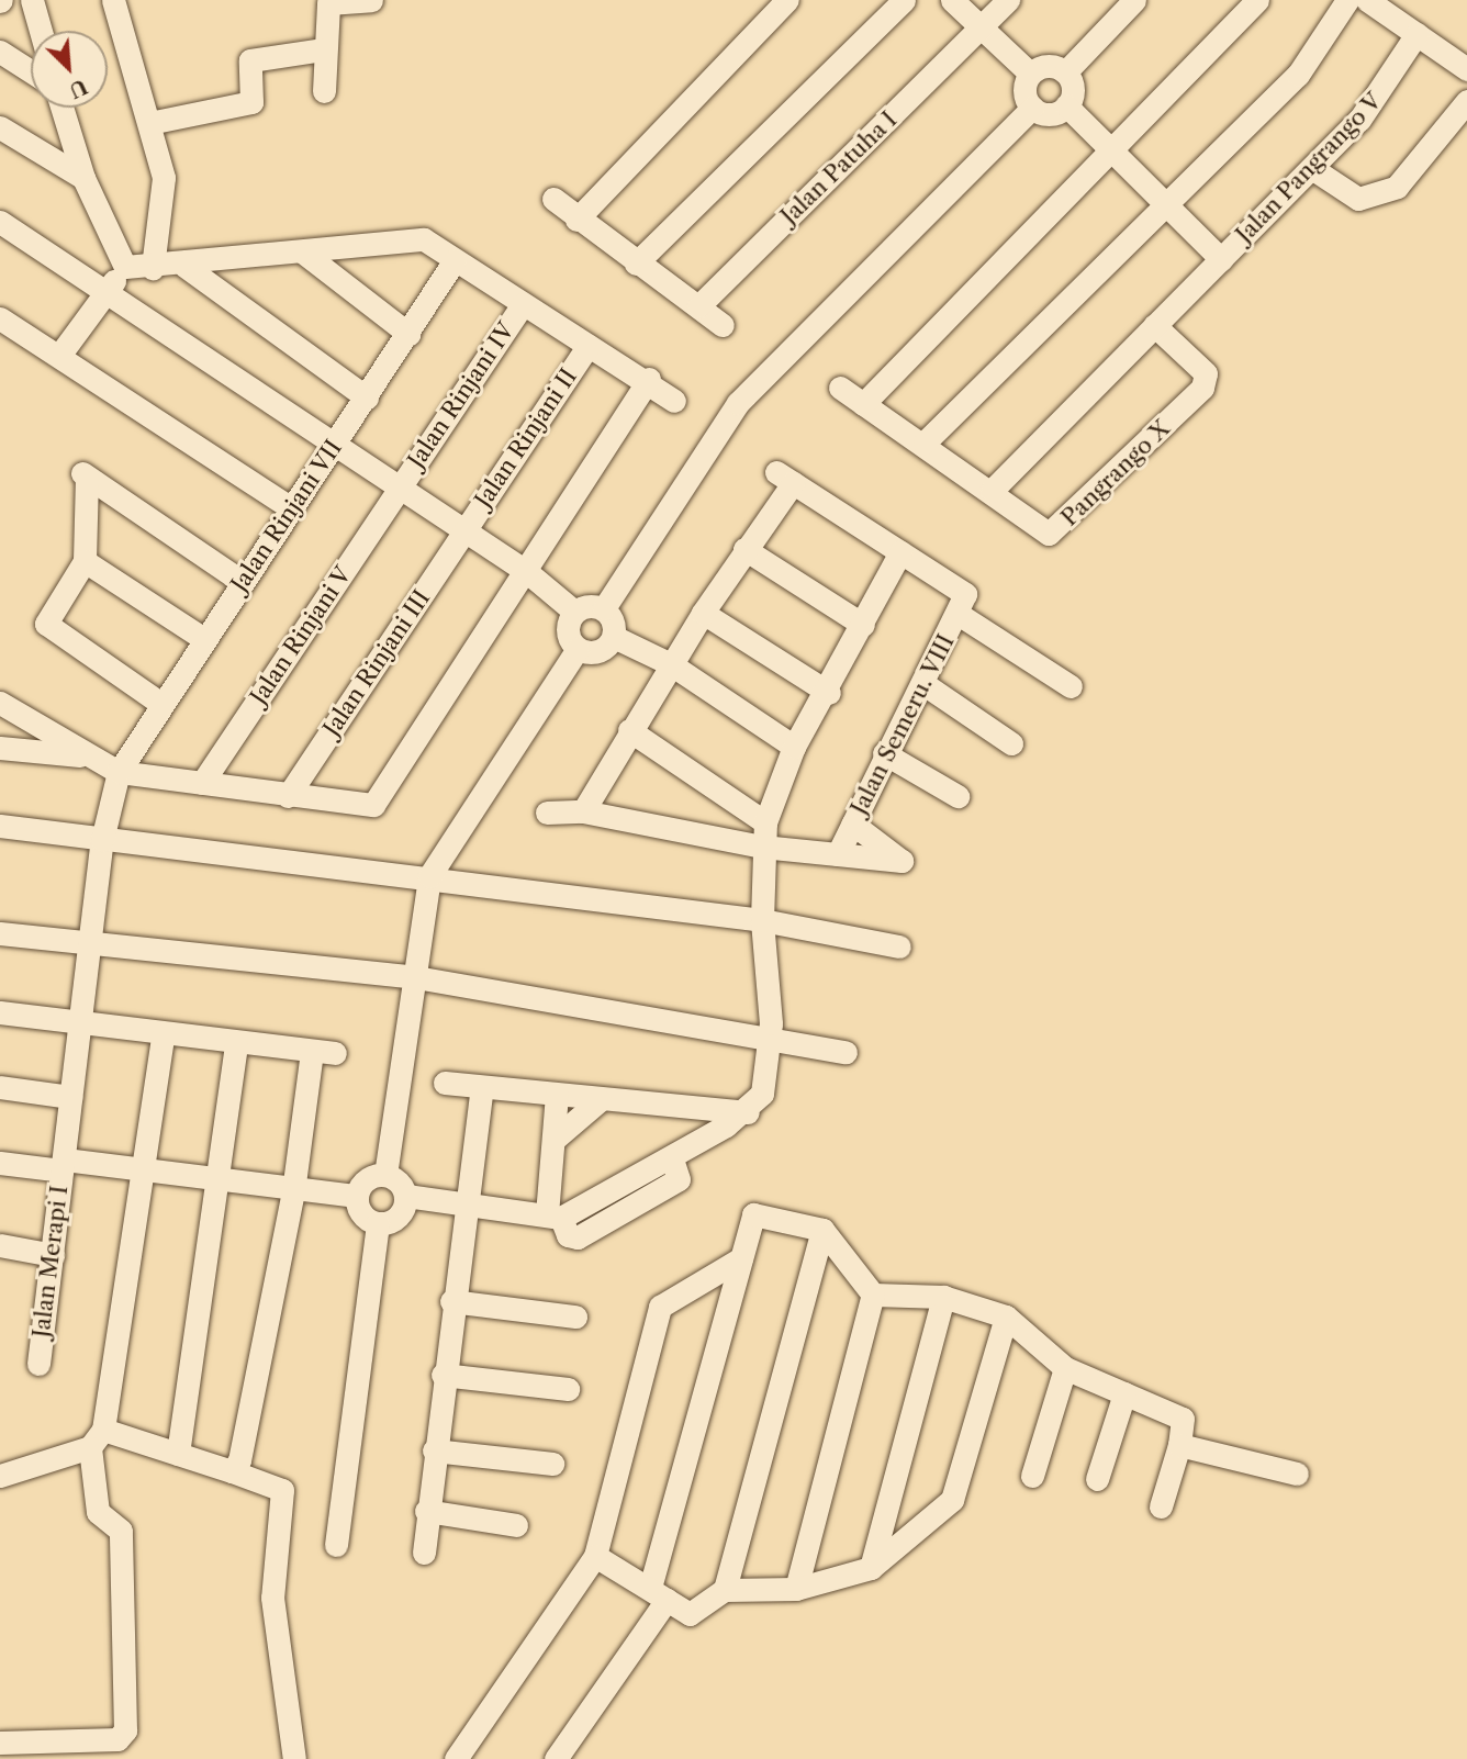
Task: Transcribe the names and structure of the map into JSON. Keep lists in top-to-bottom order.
{
  "streets": {
    "street": [
      "Jalan Patuha I",
      "Jalan Pangrango V",
      "Jalan Rinjani IV",
      "Jalan Rinjani II",
      "Pangrango X",
      "Jalan Rinjani VII",
      "Jalan Rinjani V",
      "Jalan Rinjani III",
      "Jalan Semeru. VIII",
      "Jalan Merapi I"
    ]
  },
  "crossings": [
    ["Jalan Pangrango V", "Pangrango X"],
    ["Jalan Rinjani IV", "Jalan Rinjani V"],
    ["Jalan Rinjani II", "Jalan Rinjani III"],
    ["Jalan Rinjani VII", "Jalan Merapi I"]
  ],
  "north": "bottom right"
}
